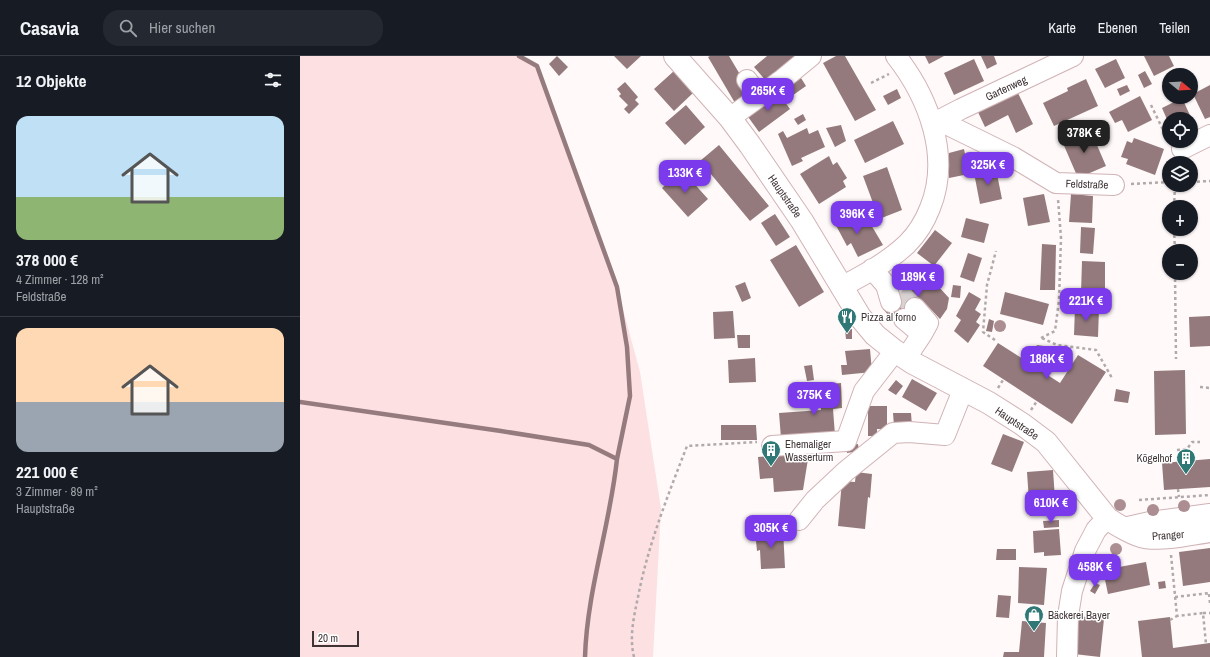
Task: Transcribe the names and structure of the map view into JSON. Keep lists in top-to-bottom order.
{
  "streets": {
    "main road": ["Hauptstraße", "Pranger"],
    "street": ["Gartenweg", "Feldstraße"]
  },
  "crossings": [
    ["Gartenweg", "Feldstraße"],
    ["Hauptstraße", "Pranger"]
  ],
  "places": {
    "restaurant": ["Pizza al forno"],
    "building": ["Ehemaliger Wasserturm", "Kögelhof"],
    "shop": ["Bäckerei Bayer"]
  },
  "scale_bar": "20 m",
  "north": "right",
  "page": {
    "header": "Casavia",
    "search": "Hier suchen",
    "nav": ["Karte", "Ebenen", "Teilen"],
    "heading": "12 Objekte",
    "map_buttons": ["+", "−"],
    "price": [
      "265K €",
      "378K €",
      "325K €",
      "133K €",
      "396K €",
      "189K €",
      "221K €",
      "186K €",
      "375K €",
      "610K €",
      "305K €",
      "458K €"
    ],
    "list": [
      {
        "name": "378 000 €",
        "note": "4 Zimmer · 128 m² · Feldstraße"
      },
      {
        "name": "221 000 €",
        "note": "3 Zimmer · 89 m² · Hauptstraße"
      }
    ],
    "scale": "20 m"
  }
}
